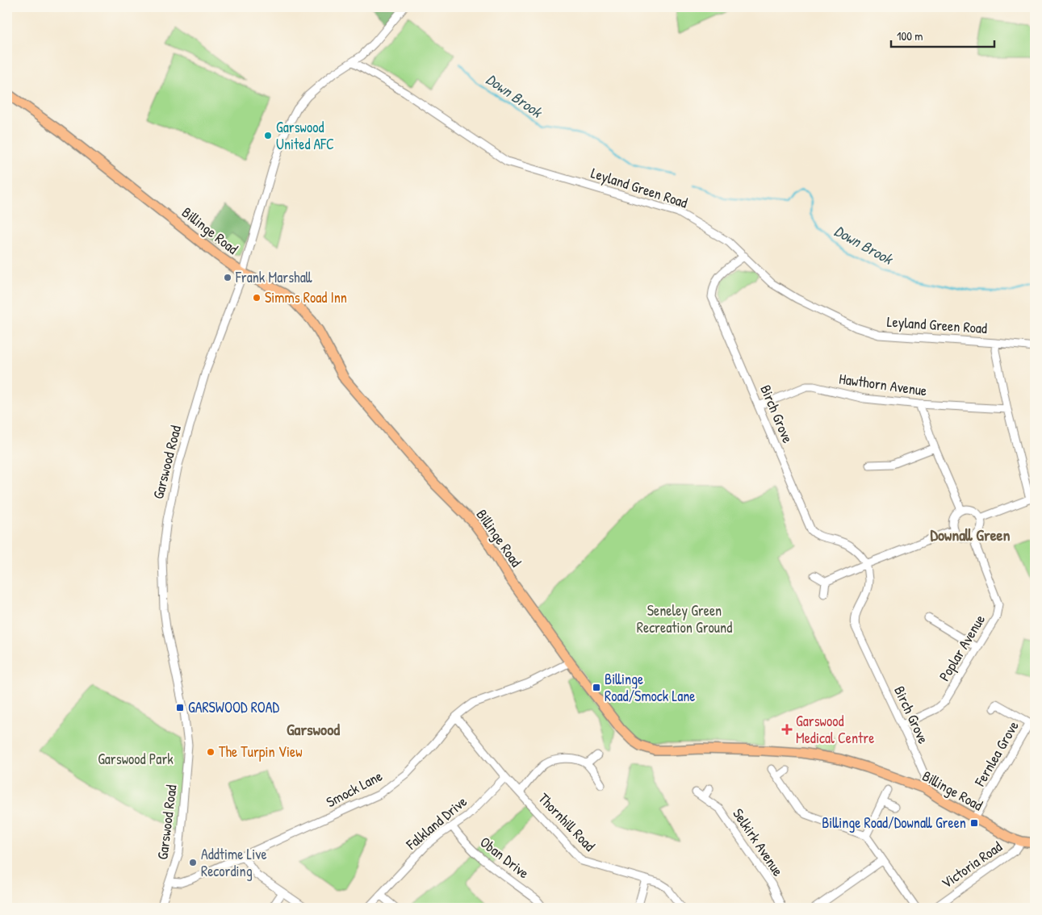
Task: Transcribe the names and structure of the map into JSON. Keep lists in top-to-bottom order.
{
  "streets": {
    "main road": ["Billinge Road"],
    "street": [
      "Leyland Green Road",
      "Hawthorn Avenue",
      "Birch Grove",
      "Garswood Road",
      "Poplar Avenue",
      "Fernlea Grove",
      "Smock Lane",
      "Thornhill Road",
      "Falkland Drive",
      "Selkirk Avenue",
      "Oban Drive",
      "Victoria Road"
    ]
  },
  "crossings": [
    ["Leyland Green Road", "Birch Grove"],
    ["Leyland Green Road", "Garswood Road"],
    ["Billinge Road", "Birch Grove"],
    ["Billinge Road", "Garswood Road"],
    ["Billinge Road", "Fernlea Grove"],
    ["Billinge Road", "Smock Lane"],
    ["Billinge Road", "Victoria Road"],
    ["Hawthorn Avenue", "Birch Grove"],
    ["Birch Grove", "Poplar Avenue"],
    ["Garswood Road", "Smock Lane"],
    ["Smock Lane", "Thornhill Road"],
    ["Thornhill Road", "Falkland Drive"],
    ["Falkland Drive", "Oban Drive"]
  ],
  "districts": ["Downall Green", "Garswood"],
  "water": ["Down Brook"],
  "parks": ["Seneley Green Recreation Ground", "Garswood Park"],
  "places": {
    "other": [
      "Garswood United AFC",
      "Frank Marshall",
      "Simms Road Inn",
      "The Turpin View",
      "Addtime Live Recording"
    ],
    "transit": ["Billinge Road/Smock Lane", "GARSWOOD ROAD", "Billinge Road/Downall Green"],
    "health": ["Garswood Medical Centre"]
  },
  "scale_bar": "100 m"
}
